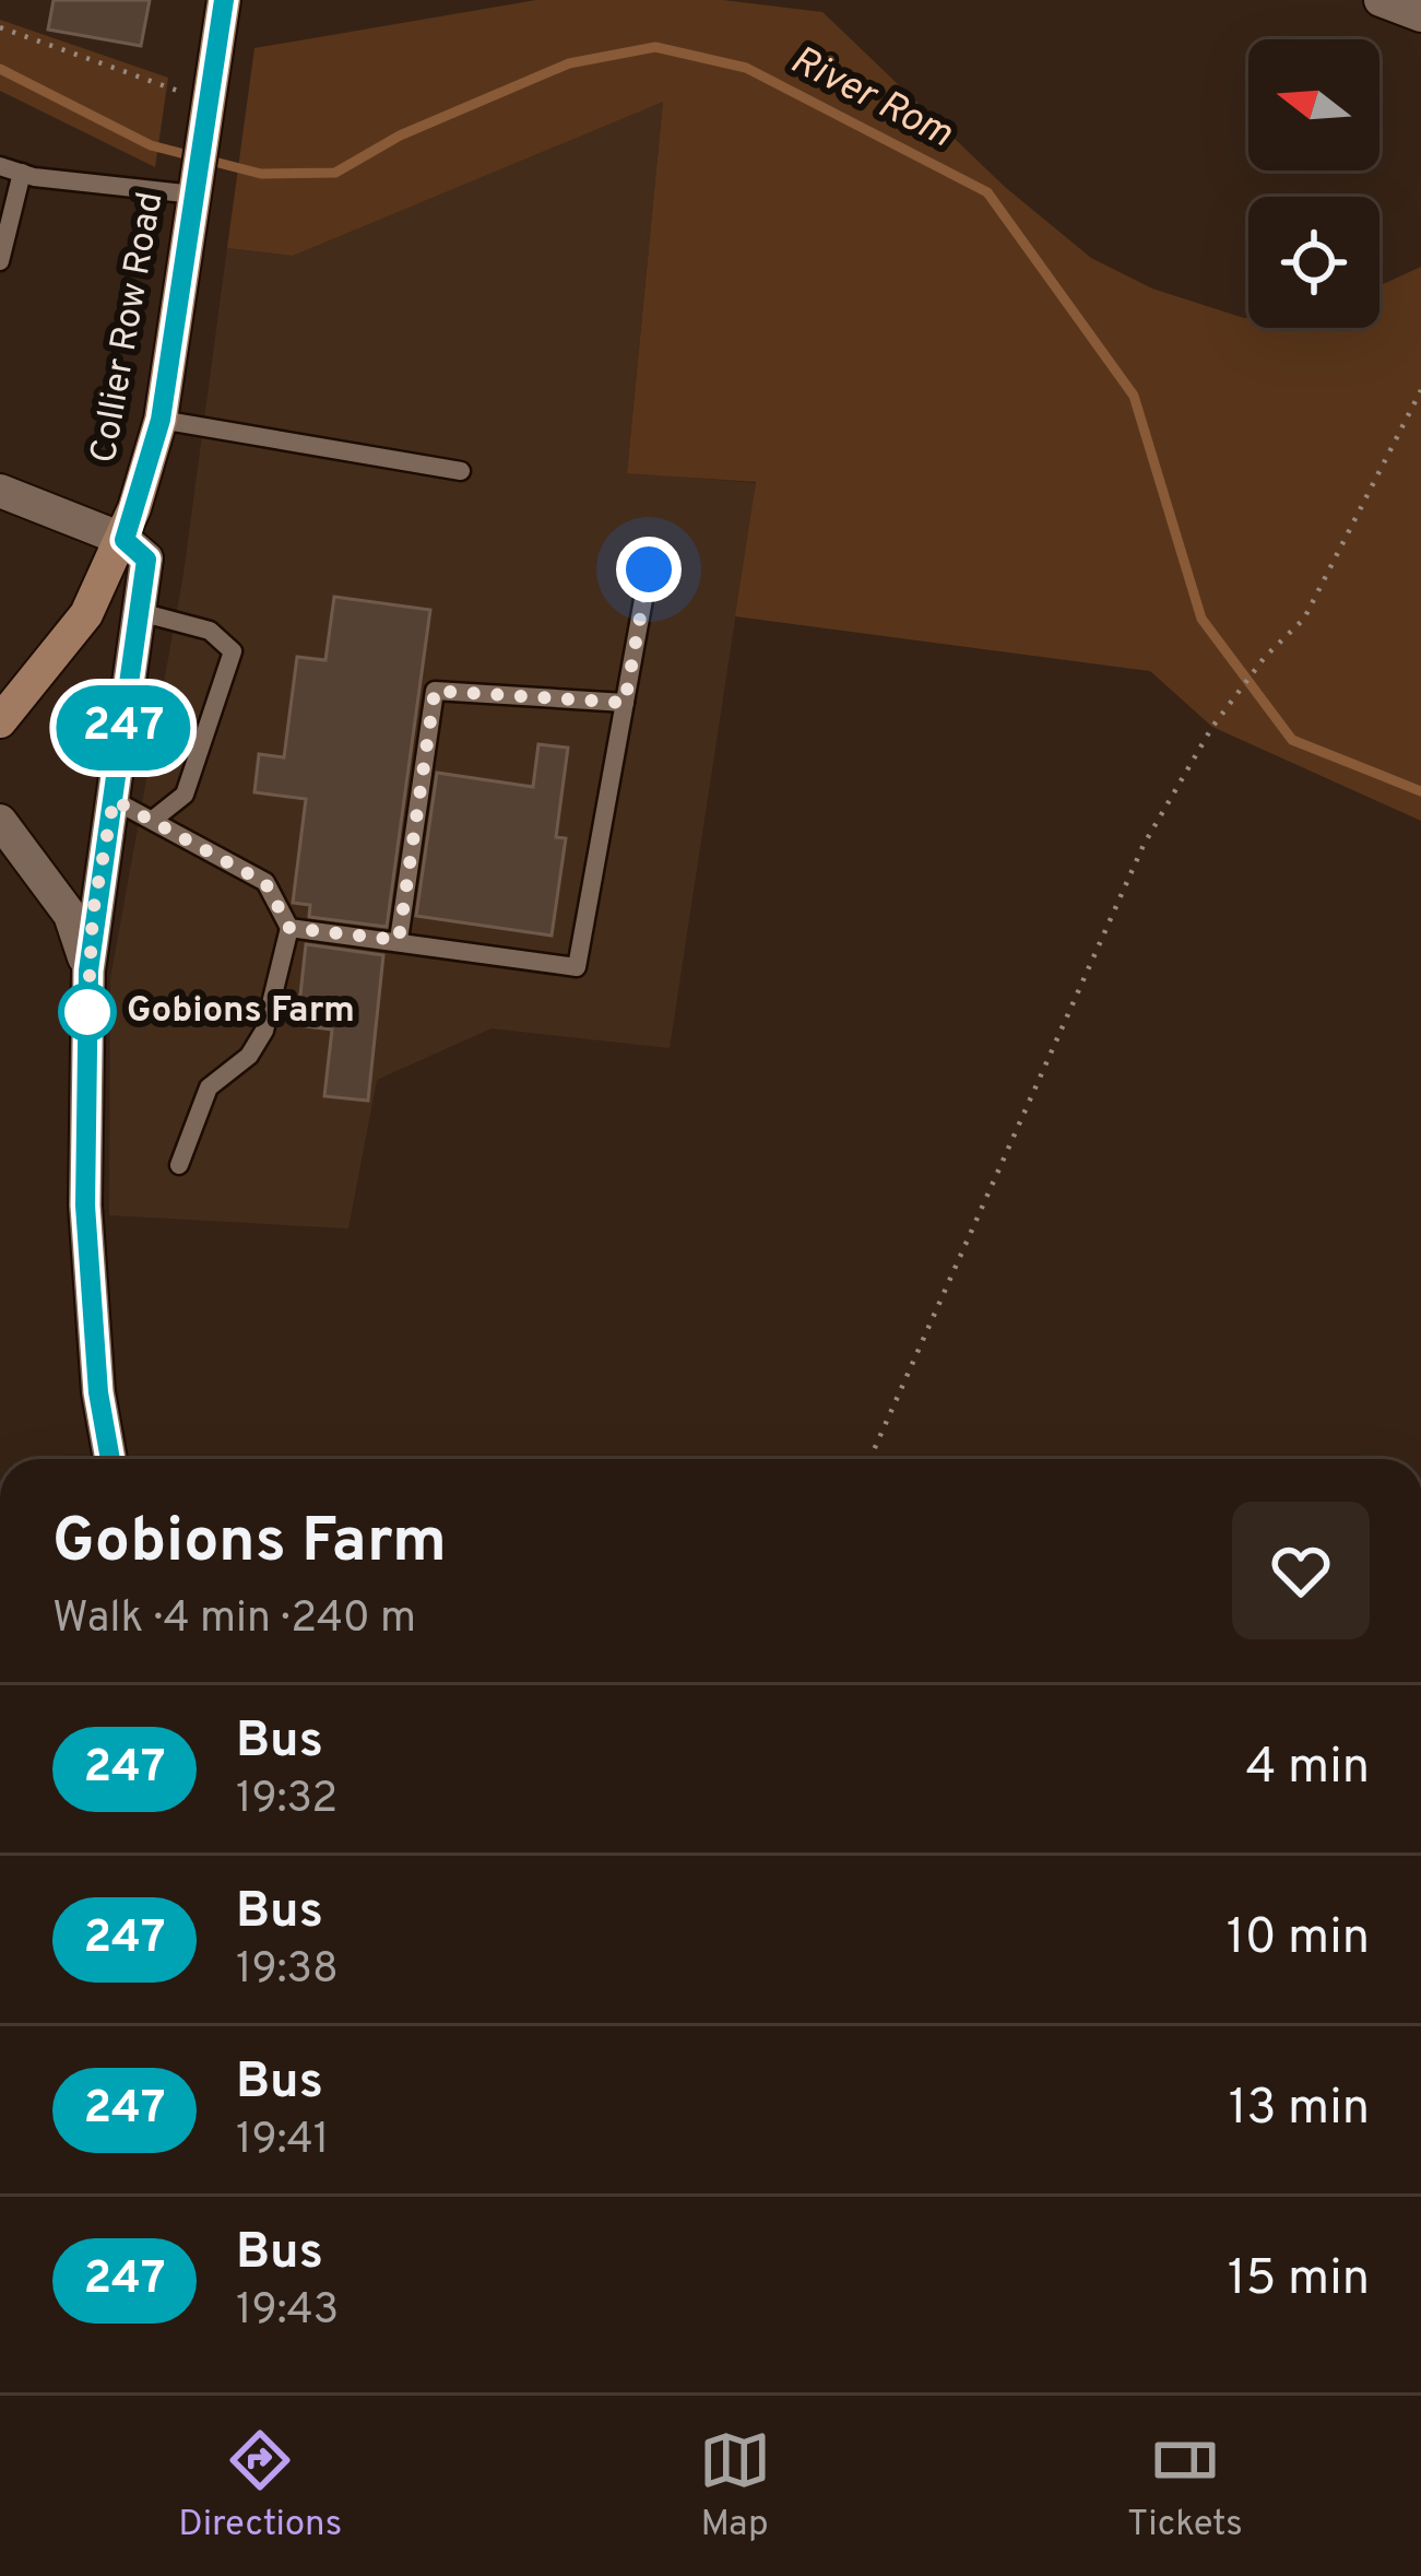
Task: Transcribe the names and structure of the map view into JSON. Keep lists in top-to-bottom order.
{
  "streets": {
    "main road": ["Collier Row Road"]
  },
  "water": ["River Rom"],
  "places": ["Gobions Farm"],
  "lines": ["bus line 247"],
  "north": "left",
  "page": {
    "on_map": "247",
    "heading": ["Gobions Farm", "Walk · 4 min · 240 m"],
    "list": [
      {
        "mark": "247",
        "name": "Bus",
        "note": "19:32",
        "value": "4 min"
      },
      {
        "mark": "247",
        "name": "Bus",
        "note": "19:38",
        "value": "10 min"
      },
      {
        "mark": "247",
        "name": "Bus",
        "note": "19:41",
        "value": "13 min"
      },
      {
        "mark": "247",
        "name": "Bus",
        "note": "19:43",
        "value": "15 min"
      }
    ],
    "tabs": ["Directions", "Map", "Tickets"]
  }
}
